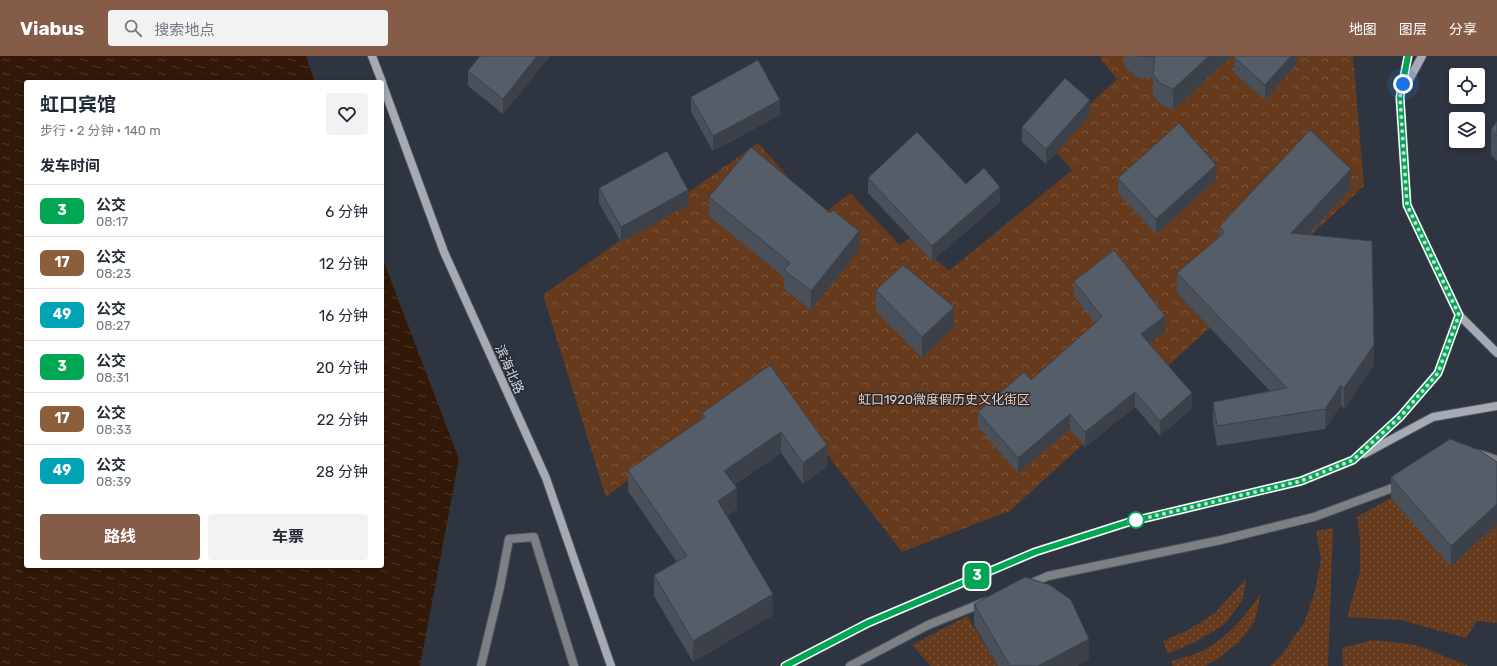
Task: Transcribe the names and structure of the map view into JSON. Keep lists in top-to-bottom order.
{
  "streets": {
    "street": ["滨海北路"]
  },
  "parks": ["虹口1920微度假历史文化街区"],
  "lines": ["bus line 3"],
  "page": {
    "header": "Viabus",
    "search": "搜索地点",
    "nav": ["地图", "图层", "分享"],
    "on_map": "3",
    "heading": [
      ["虹口宾馆", "步行 · 2 分钟 · 140 m"],
      "发车时间"
    ],
    "list": [
      {
        "mark": "3",
        "name": "公交",
        "note": "08:17",
        "value": "6 分钟"
      },
      {
        "mark": "17",
        "name": "公交",
        "note": "08:23",
        "value": "12 分钟"
      },
      {
        "mark": "49",
        "name": "公交",
        "note": "08:27",
        "value": "16 分钟"
      },
      {
        "mark": "3",
        "name": "公交",
        "note": "08:31",
        "value": "20 分钟"
      },
      {
        "mark": "17",
        "name": "公交",
        "note": "08:33",
        "value": "22 分钟"
      },
      {
        "mark": "49",
        "name": "公交",
        "note": "08:39",
        "value": "28 分钟"
      }
    ],
    "buttons": ["路线", "车票"]
  }
}
